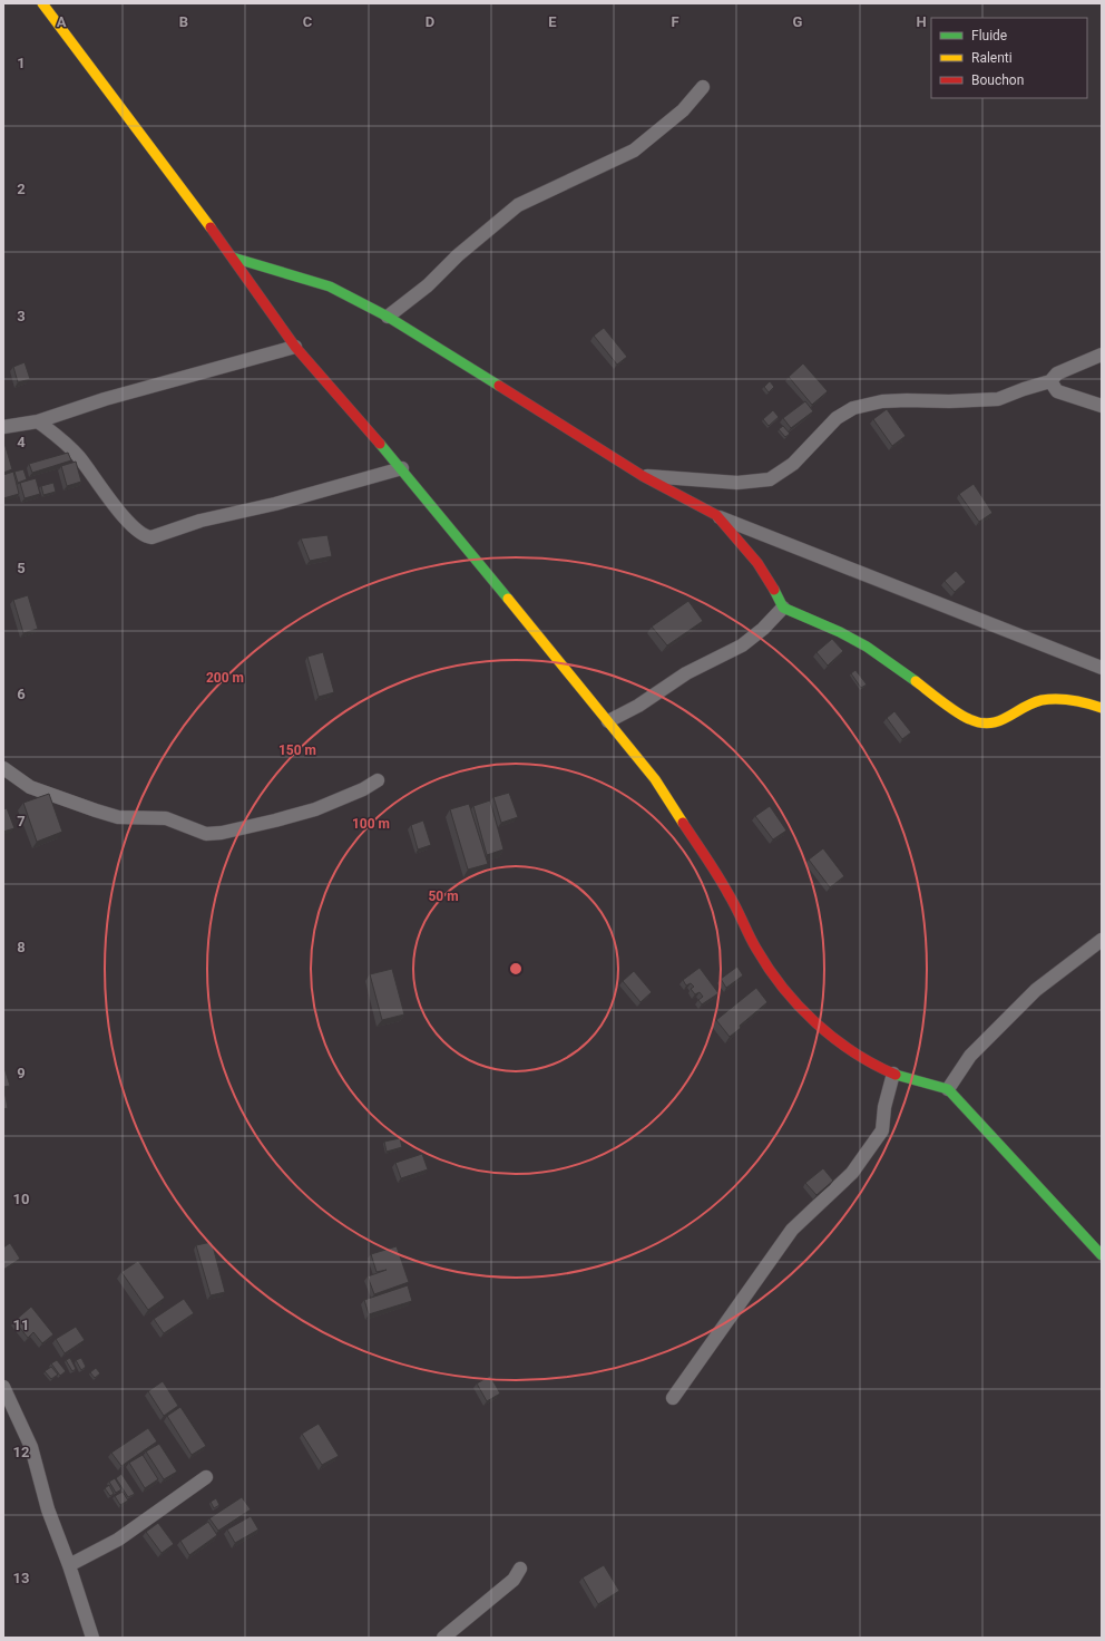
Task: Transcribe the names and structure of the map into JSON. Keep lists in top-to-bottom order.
{
  "legend": ["Fluide", "Ralenti", "Bouchon"],
  "grid": {
    "columns": [
      "A",
      "B",
      "C",
      "D",
      "E",
      "F",
      "G",
      "H"
    ],
    "rows": [
      "1",
      "2",
      "3",
      "4",
      "5",
      "6",
      "7",
      "8",
      "9",
      "10",
      "11",
      "12",
      "13"
    ]
  },
  "rings": [
    "200 m",
    "150 m",
    "100 m",
    "50 m"
  ]
}
